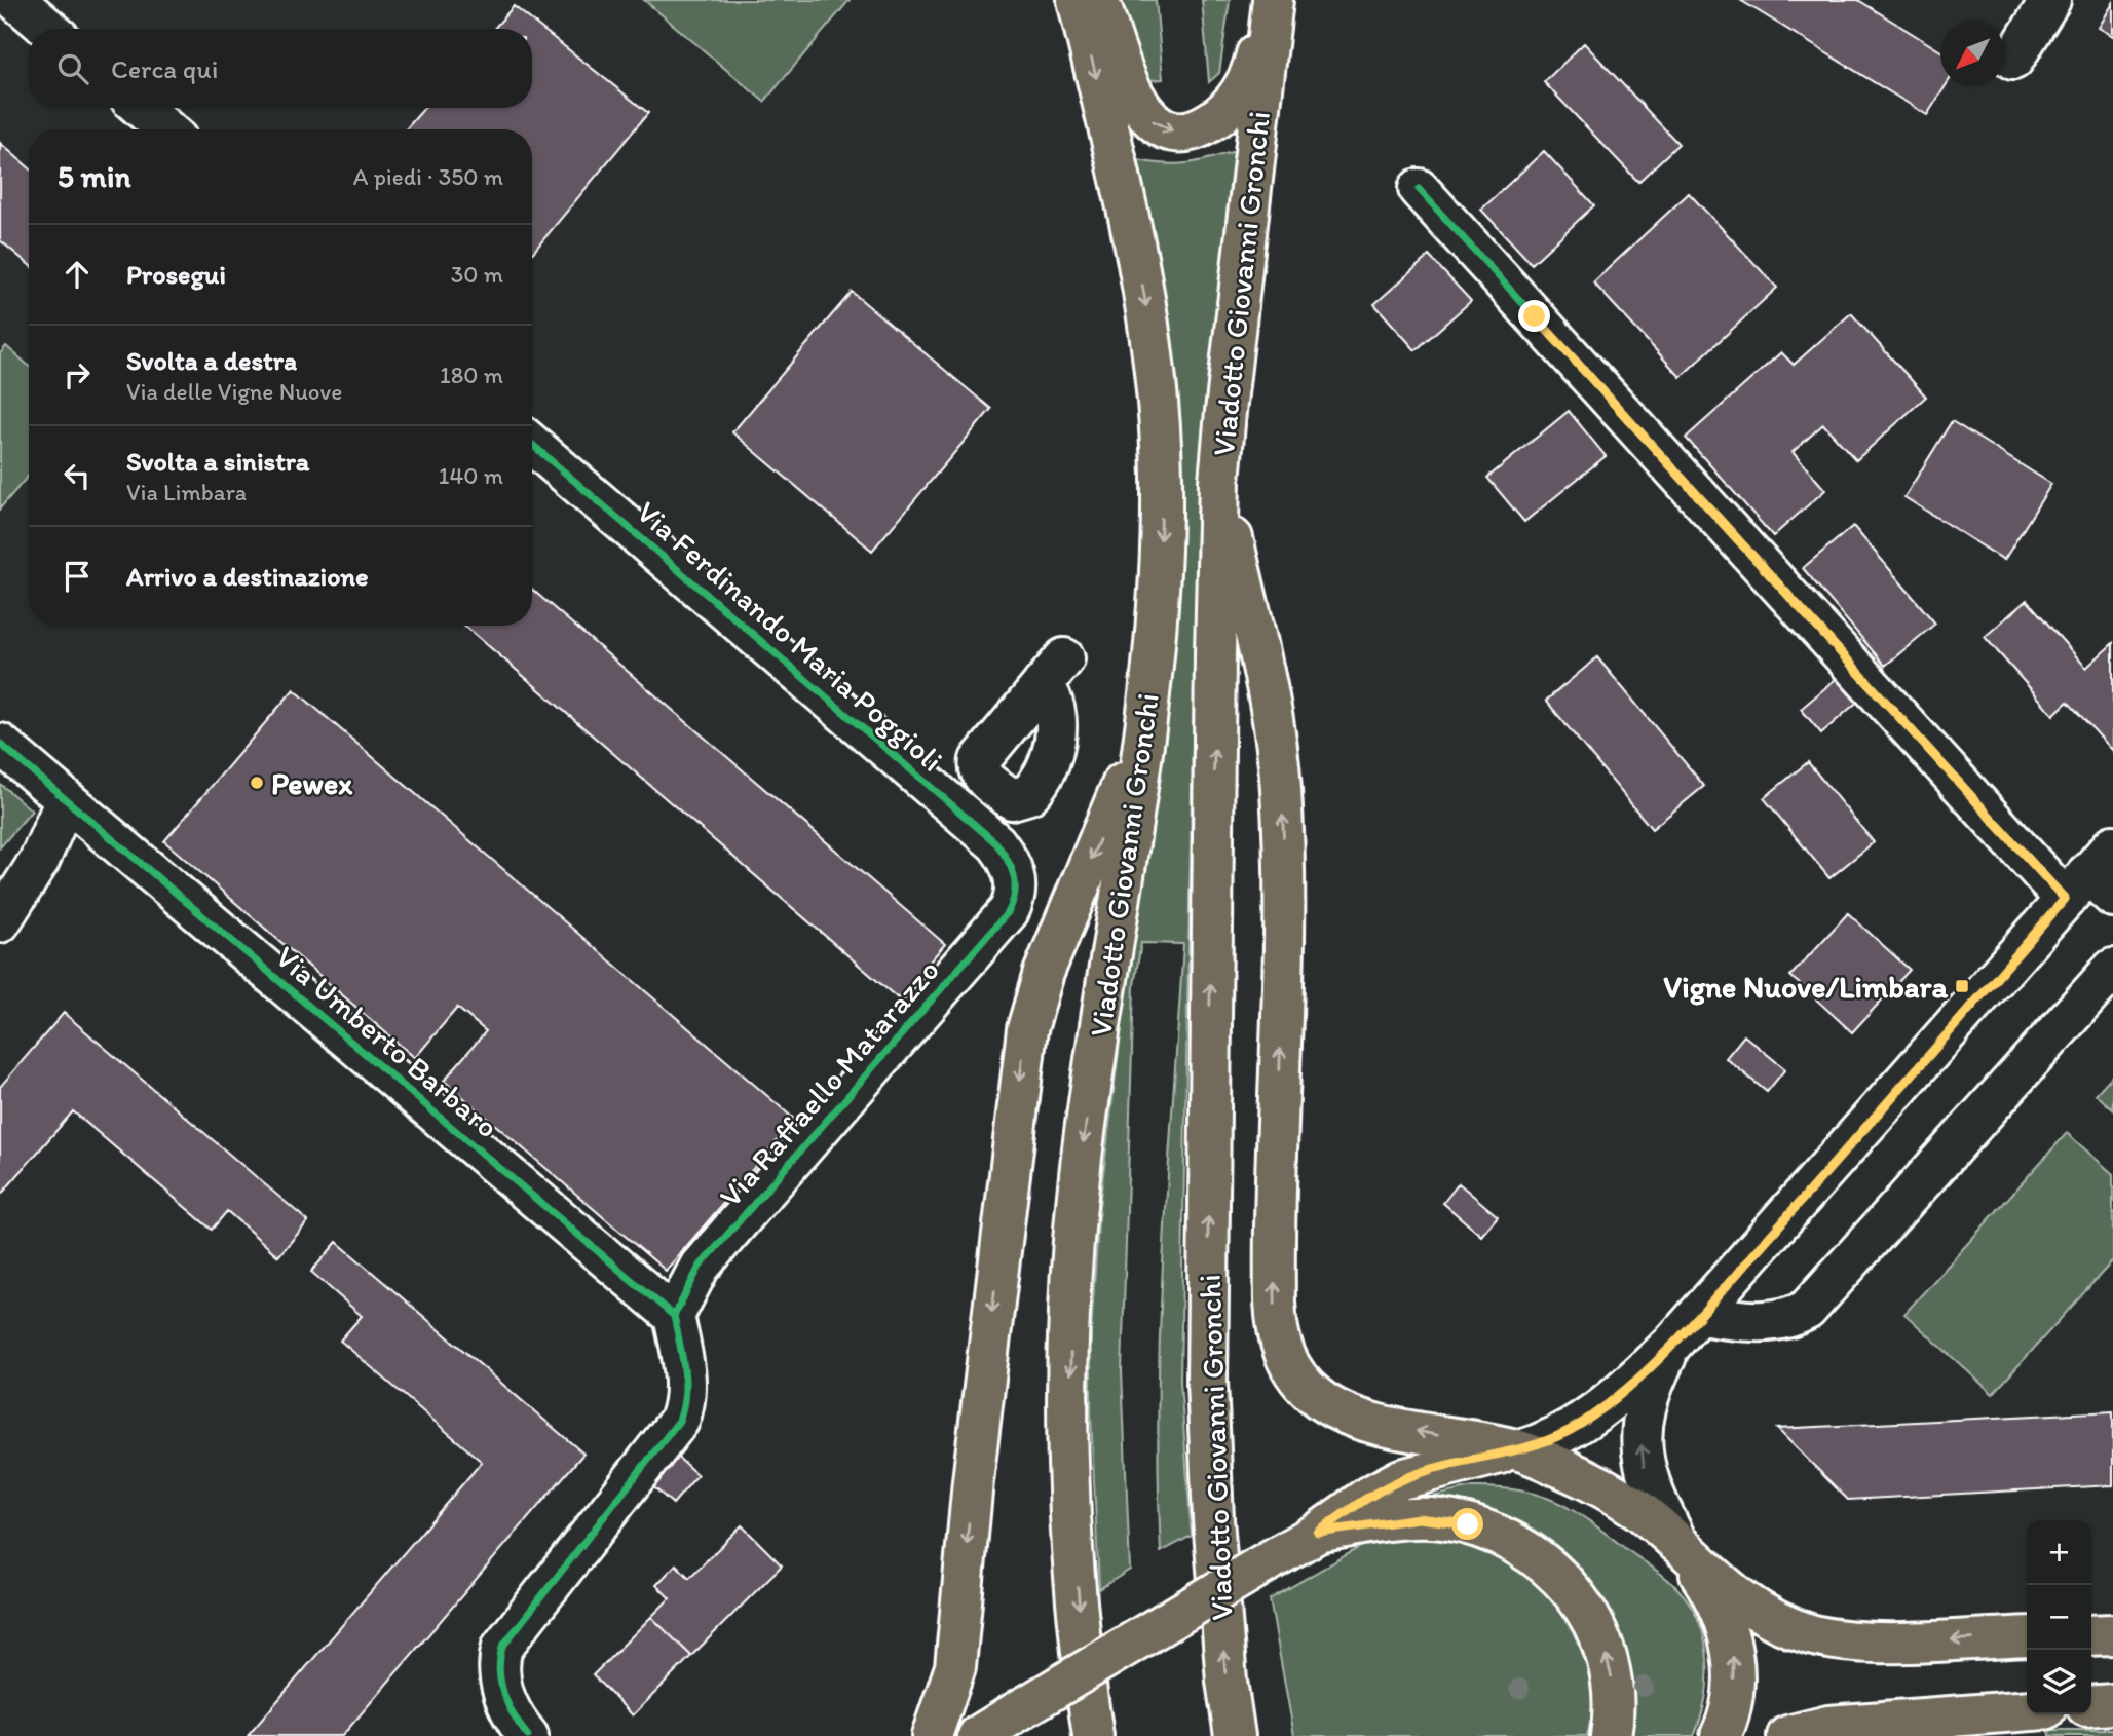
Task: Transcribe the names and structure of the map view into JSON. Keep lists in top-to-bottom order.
{
  "streets": {
    "main road": ["Viadotto Giovanni Gronchi"],
    "street": ["Via Ferdinando Maria Poggioli", "Via Umberto Barbaro", "Via Raffaello Matarazzo"]
  },
  "crossings": [
    ["Via Ferdinando Maria Poggioli", "Via Raffaello Matarazzo"],
    ["Via Umberto Barbaro", "Via Raffaello Matarazzo"]
  ],
  "places": {
    "other": ["Pewex"],
    "transit": ["Vigne Nuove/Limbara"]
  },
  "north": "bottom left",
  "page": {
    "search": "Cerca qui",
    "heading": ["5 min", "A piedi · 350 m"],
    "list": [
      ["Prosegui", "30 m"],
      ["Svolta a destra", "Via delle Vigne Nuove", "180 m"],
      ["Svolta a sinistra", "Via Limbara", "140 m"],
      "Arrivo a destinazione"
    ],
    "map_buttons": ["+", "−"]
  }
}
